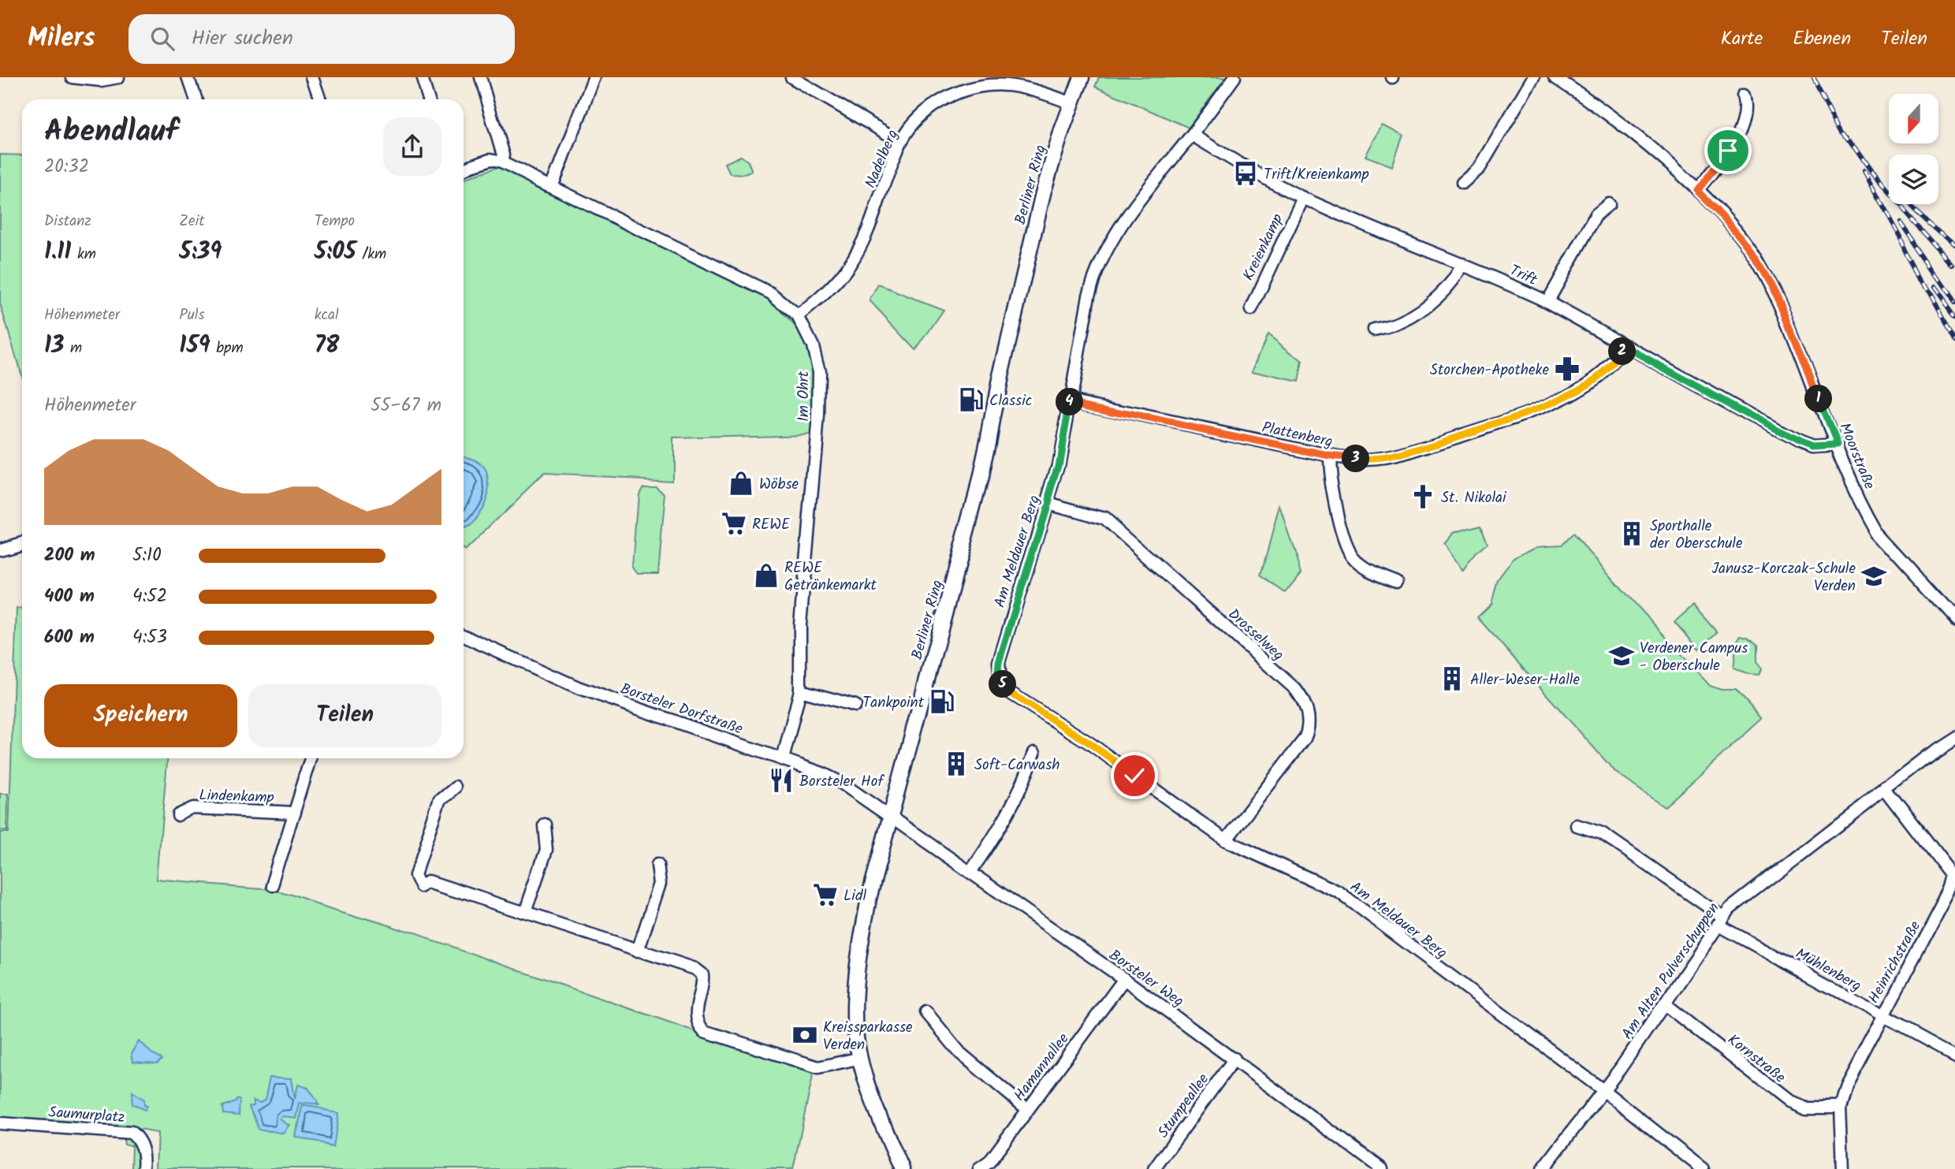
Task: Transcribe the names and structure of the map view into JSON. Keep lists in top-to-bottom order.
{
  "streets": {
    "street": [
      "Nadelberg",
      "Berliner Ring",
      "Kreienkamp",
      "Trift",
      "Im Ohrt",
      "Plattenberg",
      "Moorstraße",
      "Am Meldauer Berg",
      "Drosselweg",
      "Borsteler Dorfstraße",
      "Lindenkamp",
      "Heinrichstraße",
      "Mühlenberg",
      "Am Alten Pulverschuppen",
      "Borsteler Weg",
      "Kornstraße",
      "Hamannallee",
      "Stumpeallee",
      "Saumurplatz"
    ]
  },
  "crossings": [
    ["Nadelberg", "Berliner Ring"],
    ["Nadelberg", "Im Ohrt"],
    ["Berliner Ring", "Borsteler Dorfstraße"],
    ["Berliner Ring", "Borsteler Weg"],
    ["Kreienkamp", "Trift"],
    ["Trift", "Plattenberg"],
    ["Trift", "Moorstraße"],
    ["Trift", "Am Meldauer Berg"],
    ["Im Ohrt", "Borsteler Dorfstraße"],
    ["Plattenberg", "Am Meldauer Berg"],
    ["Am Meldauer Berg", "Drosselweg"],
    ["Am Meldauer Berg", "Am Alten Pulverschuppen"],
    ["Borsteler Dorfstraße", "Borsteler Weg"],
    ["Heinrichstraße", "Mühlenberg"],
    ["Heinrichstraße", "Am Alten Pulverschuppen"],
    ["Heinrichstraße", "Kornstraße"],
    ["Mühlenberg", "Am Alten Pulverschuppen"],
    ["Am Alten Pulverschuppen", "Kornstraße"],
    ["Borsteler Weg", "Hamannallee"],
    ["Borsteler Weg", "Stumpeallee"]
  ],
  "places": {
    "bus stop": ["Trift/Kreienkamp"],
    "pharmacy": ["Storchen-Apotheke"],
    "fuel station": ["Classic", "Tankpoint"],
    "shop": ["Wöbse", "REWE Getränkemarkt"],
    "church": ["St. Nikolai"],
    "supermarket": ["REWE", "Lidl"],
    "building": ["Sporthalle der Oberschule", "Aller-Weser-Halle", "Soft-Carwash"],
    "school or university": ["Janusz-Korczak-Schule Verden", "Verdener Campus - Oberschule"],
    "restaurant": ["Borsteler Hof"],
    "bank": ["Kreissparkasse Verden"]
  },
  "north": "bottom",
  "page": {
    "header": "Milers",
    "search": "Hier suchen",
    "nav": ["Karte", "Ebenen", "Teilen"],
    "heading": ["Abendlauf", "20:32"],
    "stats": [
      ["Distanz", "1.11 km"],
      ["Zeit", "5:39"],
      ["Tempo", "5:05 /km"],
      ["Höhenmeter", "13 m"],
      ["Puls", "159 bpm"],
      ["kcal", "78"]
    ],
    "pins": [
      "2",
      "1",
      "4",
      "3",
      "5"
    ],
    "chart": ["Höhenmeter", "55–67 m"],
    "list": [
      {
        "name": "200 m",
        "note": "5:10"
      },
      {
        "name": "400 m",
        "note": "4:52"
      },
      {
        "name": "600 m",
        "note": "4:53"
      }
    ],
    "buttons": ["Speichern", "Teilen"]
  }
}
